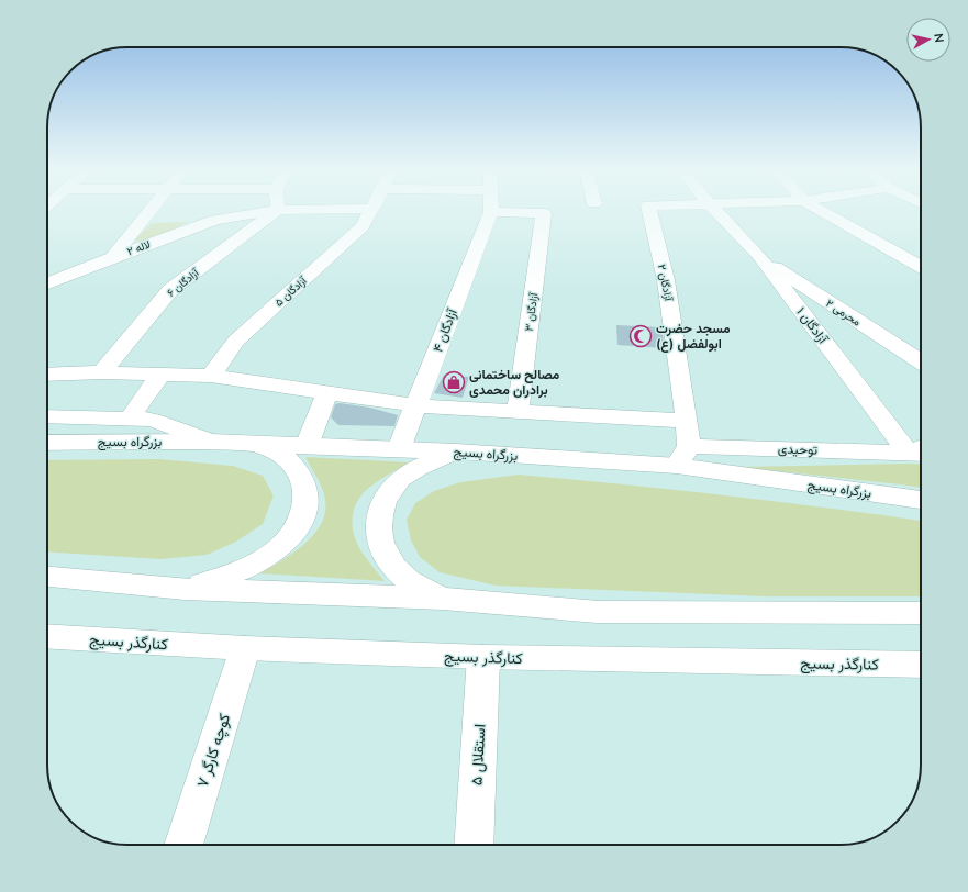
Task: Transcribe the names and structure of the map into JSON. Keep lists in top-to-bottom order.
{
  "streets": {
    "main road": [
      "لاله ۲",
      "آزادگان ۶",
      "آزادگان ۲",
      "آزادگان ۵",
      "آزادگان ۳",
      "محرمی ۲",
      "آزادگان ۱",
      "آزادگان ۴",
      "بزرگراه بسیج",
      "توحیدی",
      "کنارگذر بسیج",
      "کوچه کارگر ۷",
      "استقلال ۵"
    ]
  },
  "crossings": [
    ["لاله ۲", "آزادگان ۶"],
    ["آزادگان ۳", "آزادگان ۴"],
    ["محرمی ۲", "آزادگان ۱"],
    ["آزادگان ۴", "بزرگراه بسیج"],
    ["بزرگراه بسیج", "توحیدی"],
    ["کنارگذر بسیج", "کوچه کارگر ۷"],
    ["کنارگذر بسیج", "استقلال ۵"]
  ],
  "places": {
    "mosque": ["مسجد حضرت ابولفضل (ع)"],
    "shop": ["مصالح ساختمانی برادران محمدی"]
  },
  "north": "right"
}
